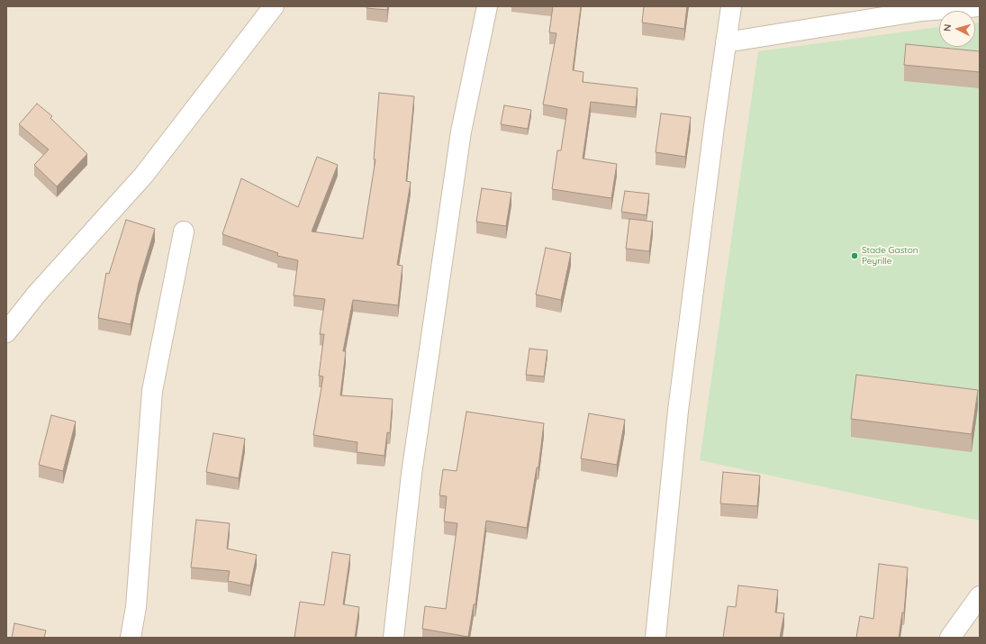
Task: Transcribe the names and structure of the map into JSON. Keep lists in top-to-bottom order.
{
  "places": ["Stade Gaston Peyrille"],
  "north": "left"
}
